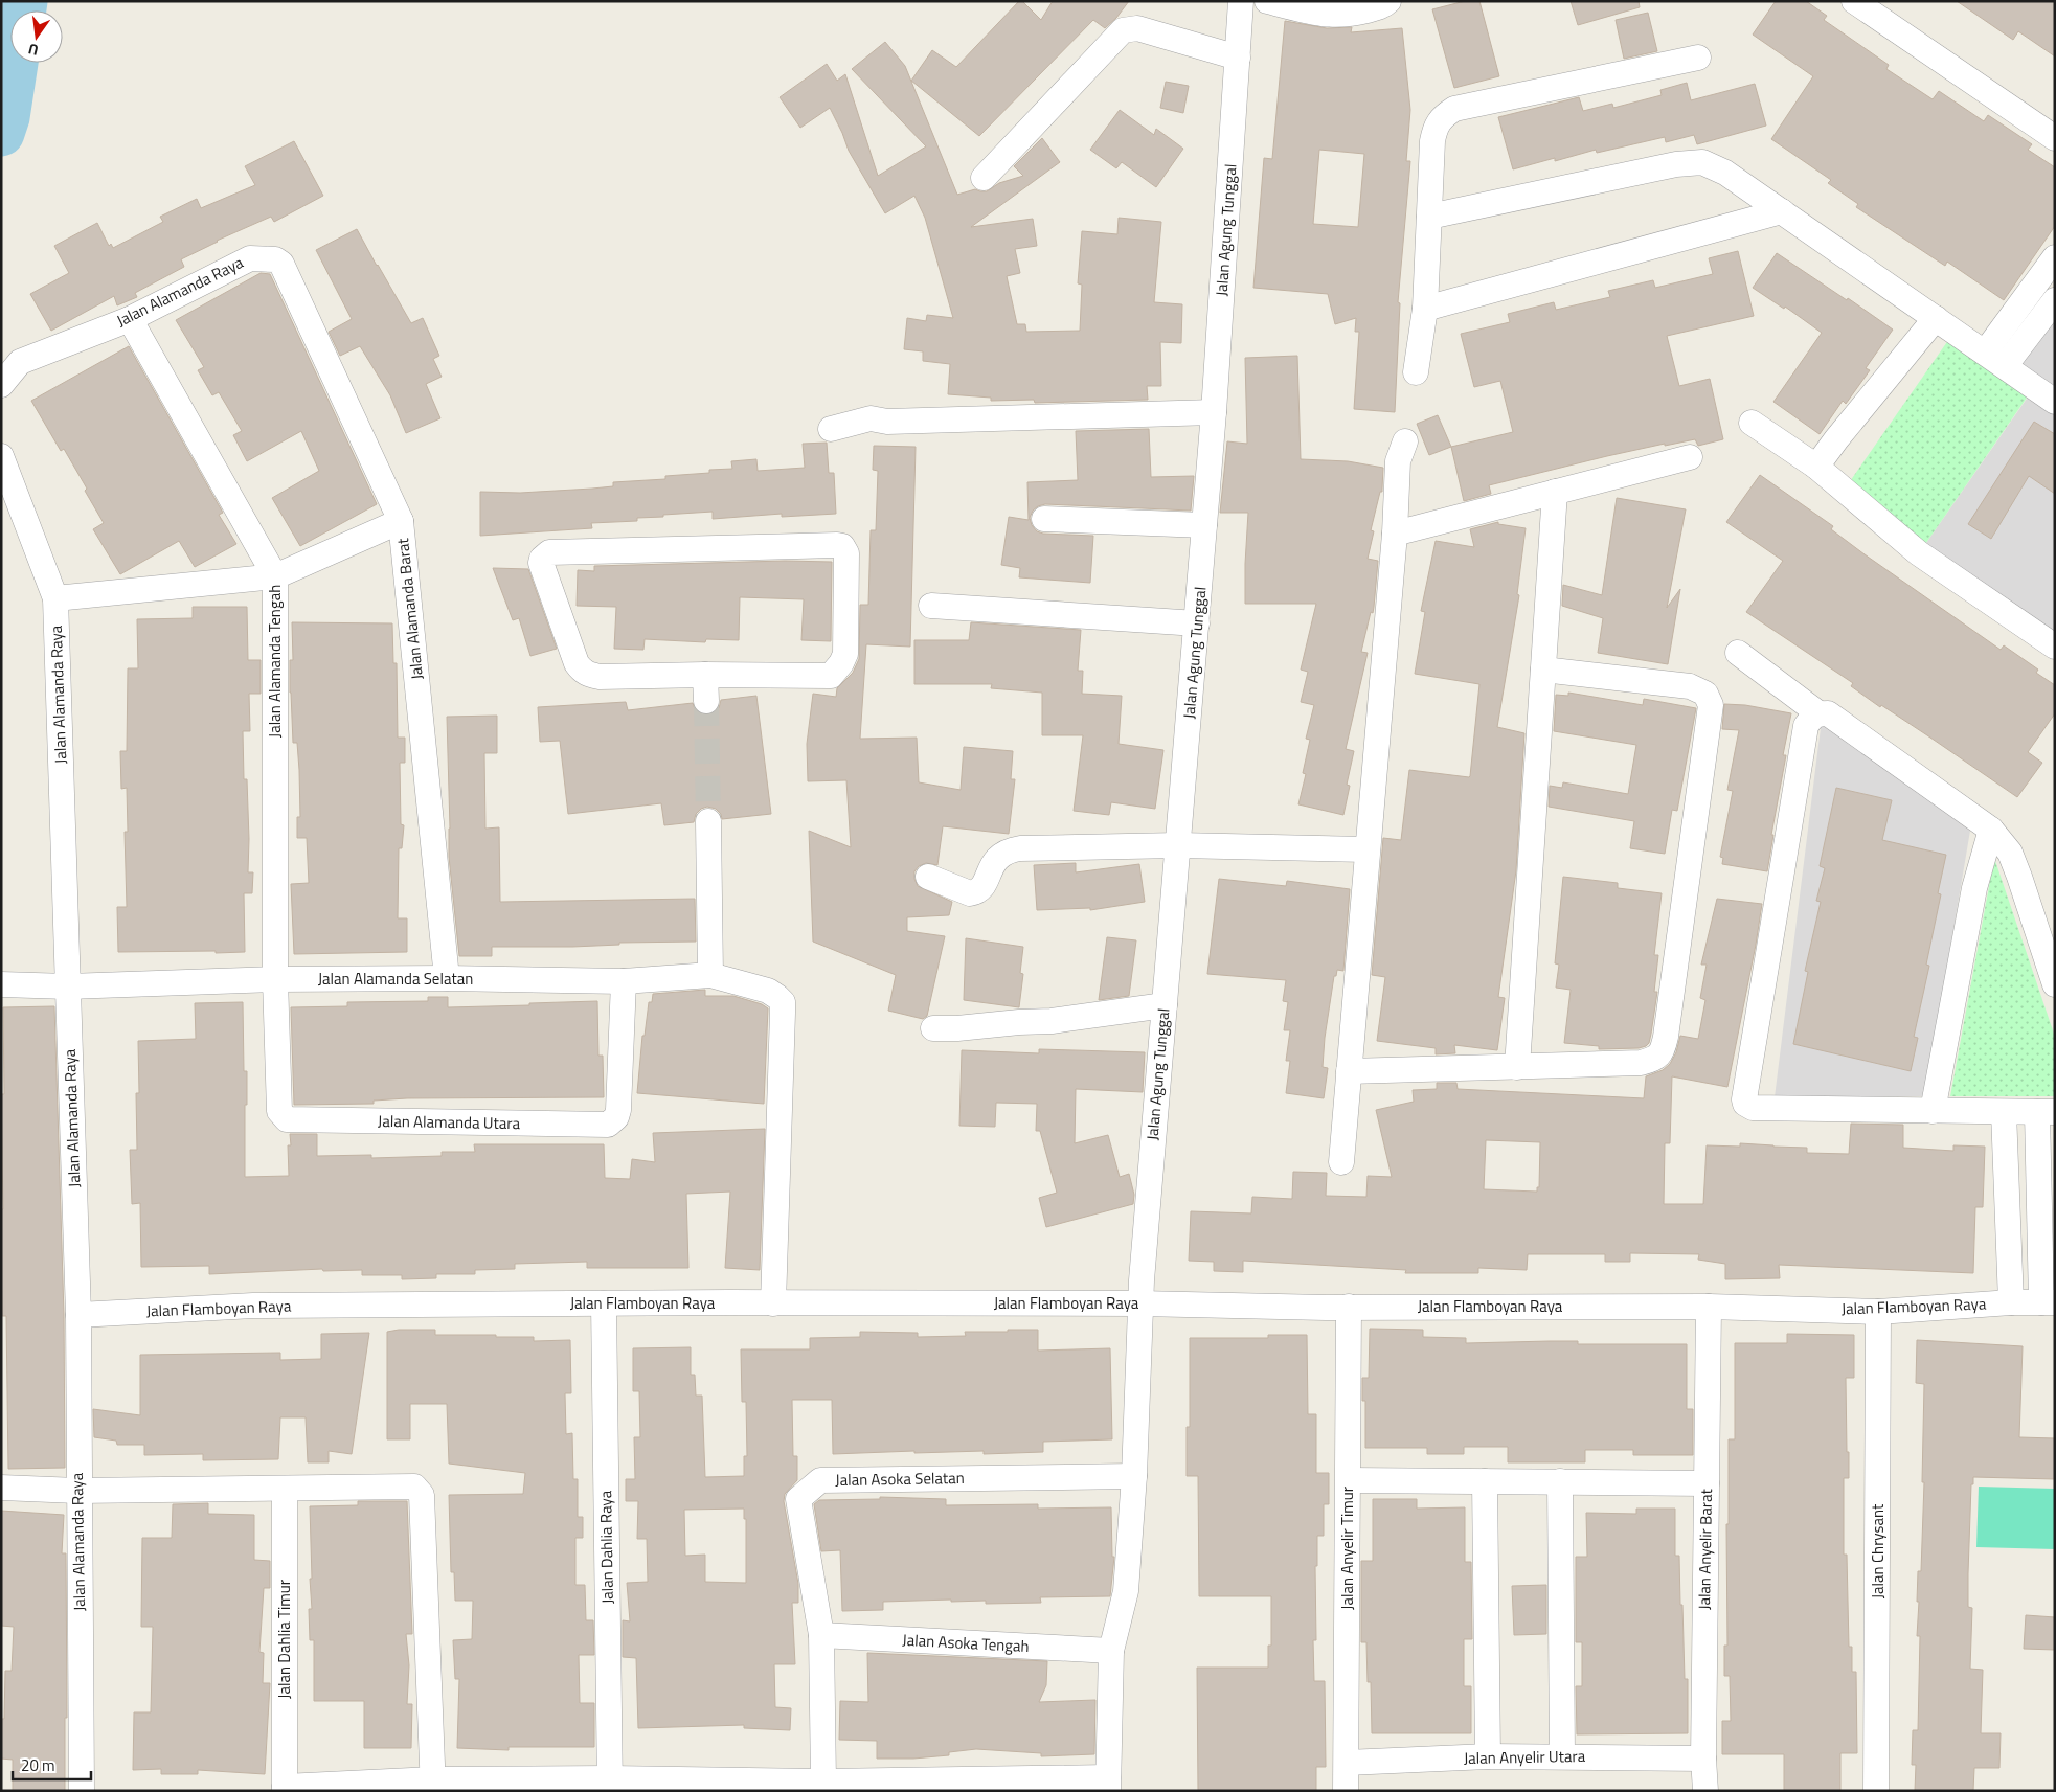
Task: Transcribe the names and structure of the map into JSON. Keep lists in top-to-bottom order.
{
  "streets": {
    "street": [
      "Jalan Agung Tunggal",
      "Jalan Alamanda Raya",
      "Jalan Alamanda Barat",
      "Jalan Alamanda Tengah",
      "Jalan Alamanda Selatan",
      "Jalan Alamanda Utara",
      "Jalan Flamboyan Raya",
      "Jalan Asoka Selatan",
      "Jalan Dahlia Raya",
      "Jalan Anyelir Timur",
      "Jalan Anyelir Barat",
      "Jalan Chrysant",
      "Jalan Dahlia Timur",
      "Jalan Asoka Tengah",
      "Jalan Anyelir Utara"
    ]
  },
  "crossings": [
    ["Jalan Agung Tunggal", "Jalan Flamboyan Raya"],
    ["Jalan Agung Tunggal", "Jalan Asoka Selatan"],
    ["Jalan Agung Tunggal", "Jalan Asoka Tengah"],
    ["Jalan Alamanda Raya", "Jalan Alamanda Barat"],
    ["Jalan Alamanda Raya", "Jalan Alamanda Tengah"],
    ["Jalan Alamanda Raya", "Jalan Alamanda Selatan"],
    ["Jalan Alamanda Raya", "Jalan Flamboyan Raya"],
    ["Jalan Alamanda Barat", "Jalan Alamanda Selatan"],
    ["Jalan Alamanda Tengah", "Jalan Alamanda Selatan"],
    ["Jalan Alamanda Tengah", "Jalan Alamanda Utara"],
    ["Jalan Alamanda Selatan", "Jalan Alamanda Utara"],
    ["Jalan Alamanda Selatan", "Jalan Flamboyan Raya"],
    ["Jalan Flamboyan Raya", "Jalan Dahlia Raya"],
    ["Jalan Flamboyan Raya", "Jalan Anyelir Timur"],
    ["Jalan Flamboyan Raya", "Jalan Anyelir Barat"],
    ["Jalan Flamboyan Raya", "Jalan Chrysant"],
    ["Jalan Asoka Selatan", "Jalan Asoka Tengah"],
    ["Jalan Anyelir Timur", "Jalan Anyelir Utara"],
    ["Jalan Anyelir Barat", "Jalan Anyelir Utara"]
  ],
  "scale_bar": "20 m",
  "north": "bottom"
}
